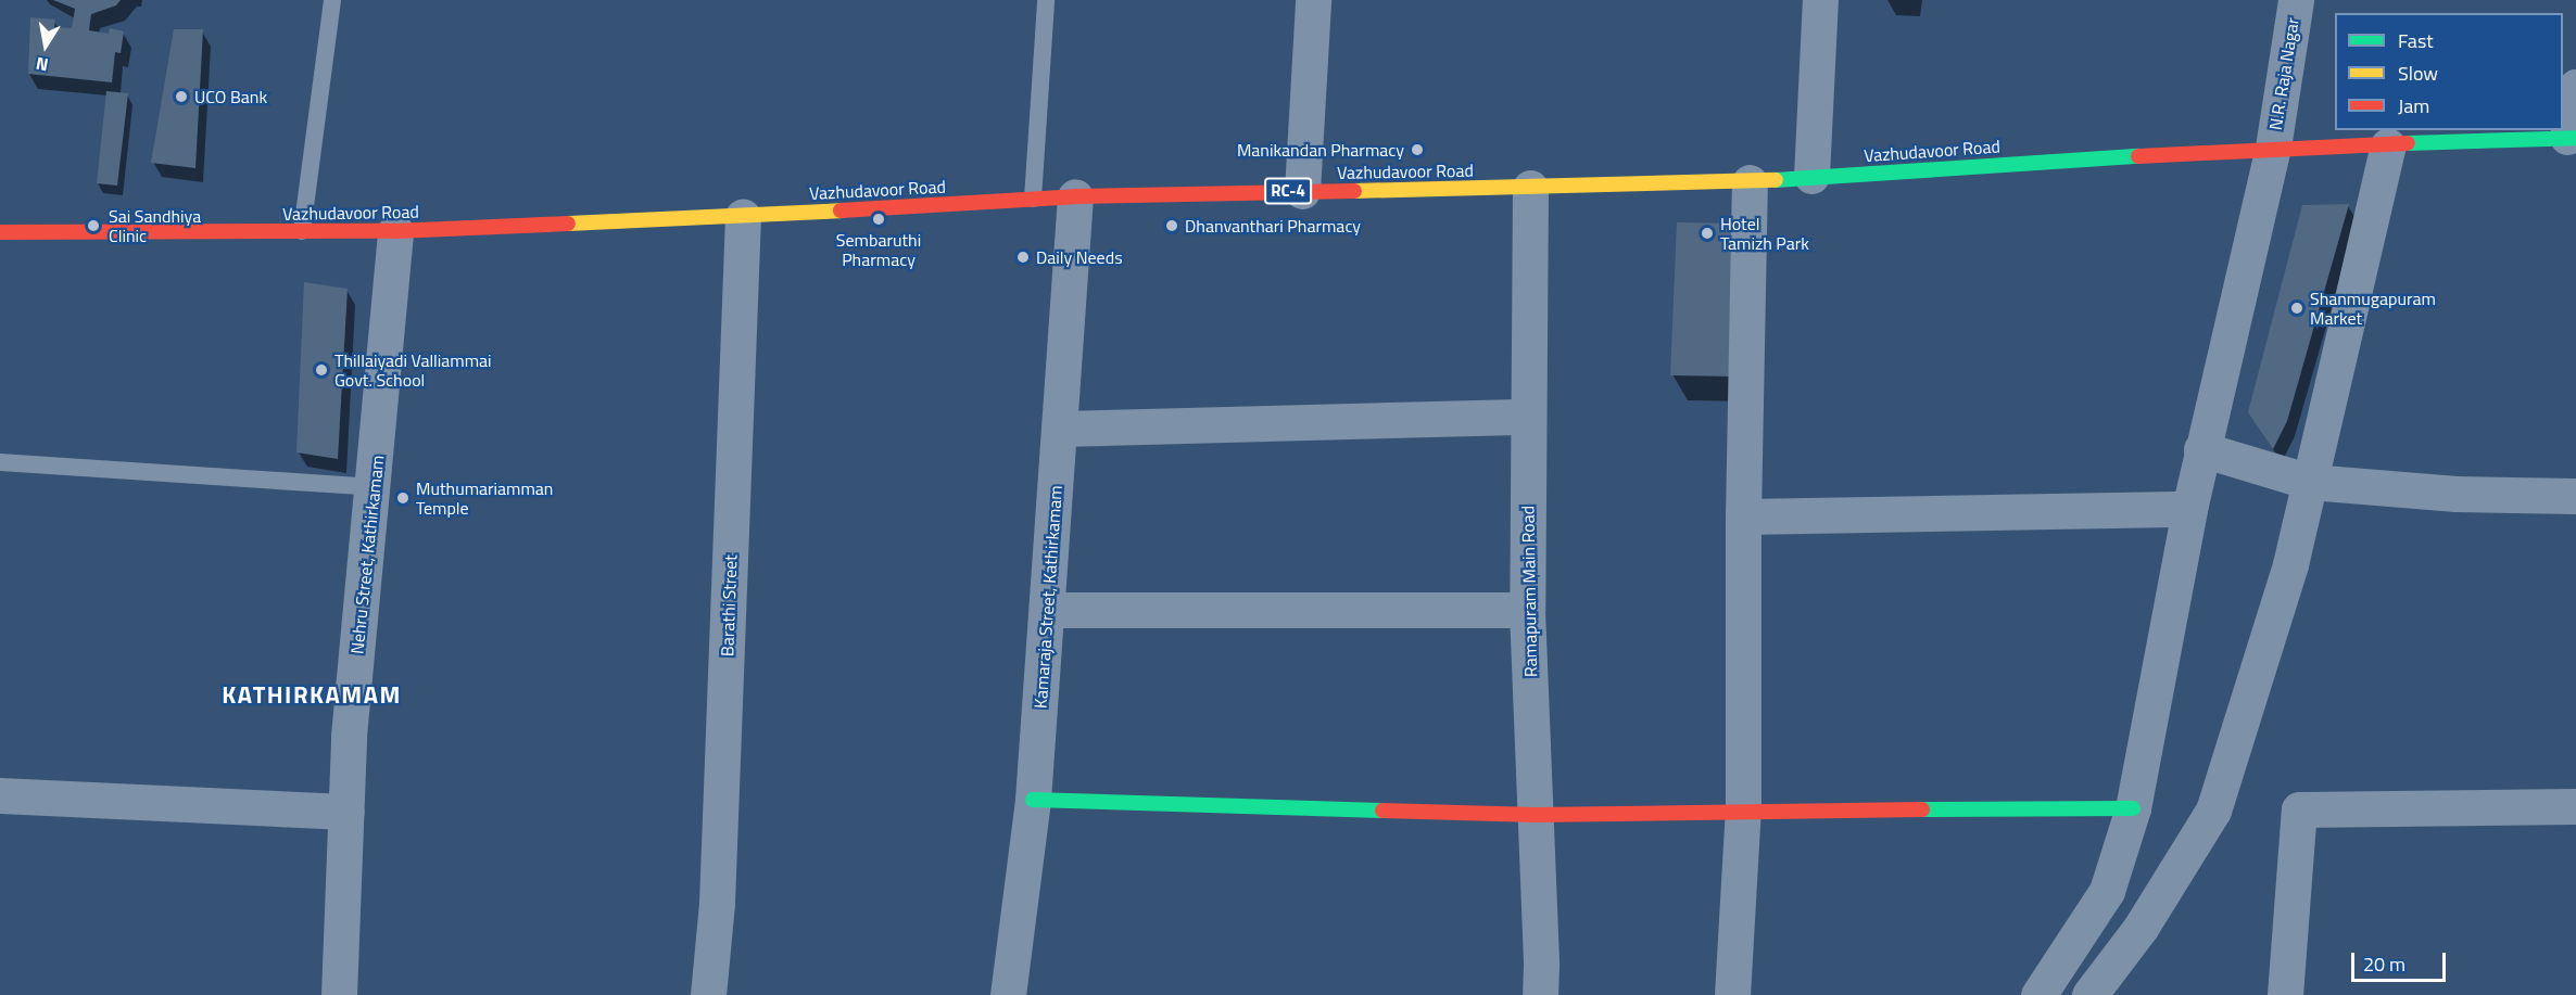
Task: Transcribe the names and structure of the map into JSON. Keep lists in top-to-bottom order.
{
  "streets": {
    "main road": ["Vazhudavoor Road", "RC-4"],
    "street": [
      "N.R. Raja Nagar",
      "Nehru Street, Kathirkamam",
      "Ramapuram Main Road",
      "Kamaraja Street, Kathirkamam",
      "Barathi Street"
    ]
  },
  "crossings": [
    ["N.R. Raja Nagar", "Vazhudavoor Road"],
    ["Vazhudavoor Road", "Nehru Street, Kathirkamam"],
    ["Vazhudavoor Road", "Ramapuram Main Road"],
    ["Vazhudavoor Road", "Kamaraja Street, Kathirkamam"],
    ["Vazhudavoor Road", "Barathi Street"]
  ],
  "districts": ["KATHIRKAMAM"],
  "places": [
    "UCO Bank",
    "Manikandan Pharmacy",
    "Sembaruthi Pharmacy",
    "Sai Sandhiya Clinic",
    "Dhanvanthari Pharmacy",
    "Hotel Tamizh Park",
    "Daily Needs",
    "Shanmugapuram Market",
    "Thillaiyadi Valliammai Govt. School",
    "Muthumariamman Temple"
  ],
  "legend": ["Fast", "Slow", "Jam"],
  "scale_bar": "20 m",
  "north": "bottom"
}
